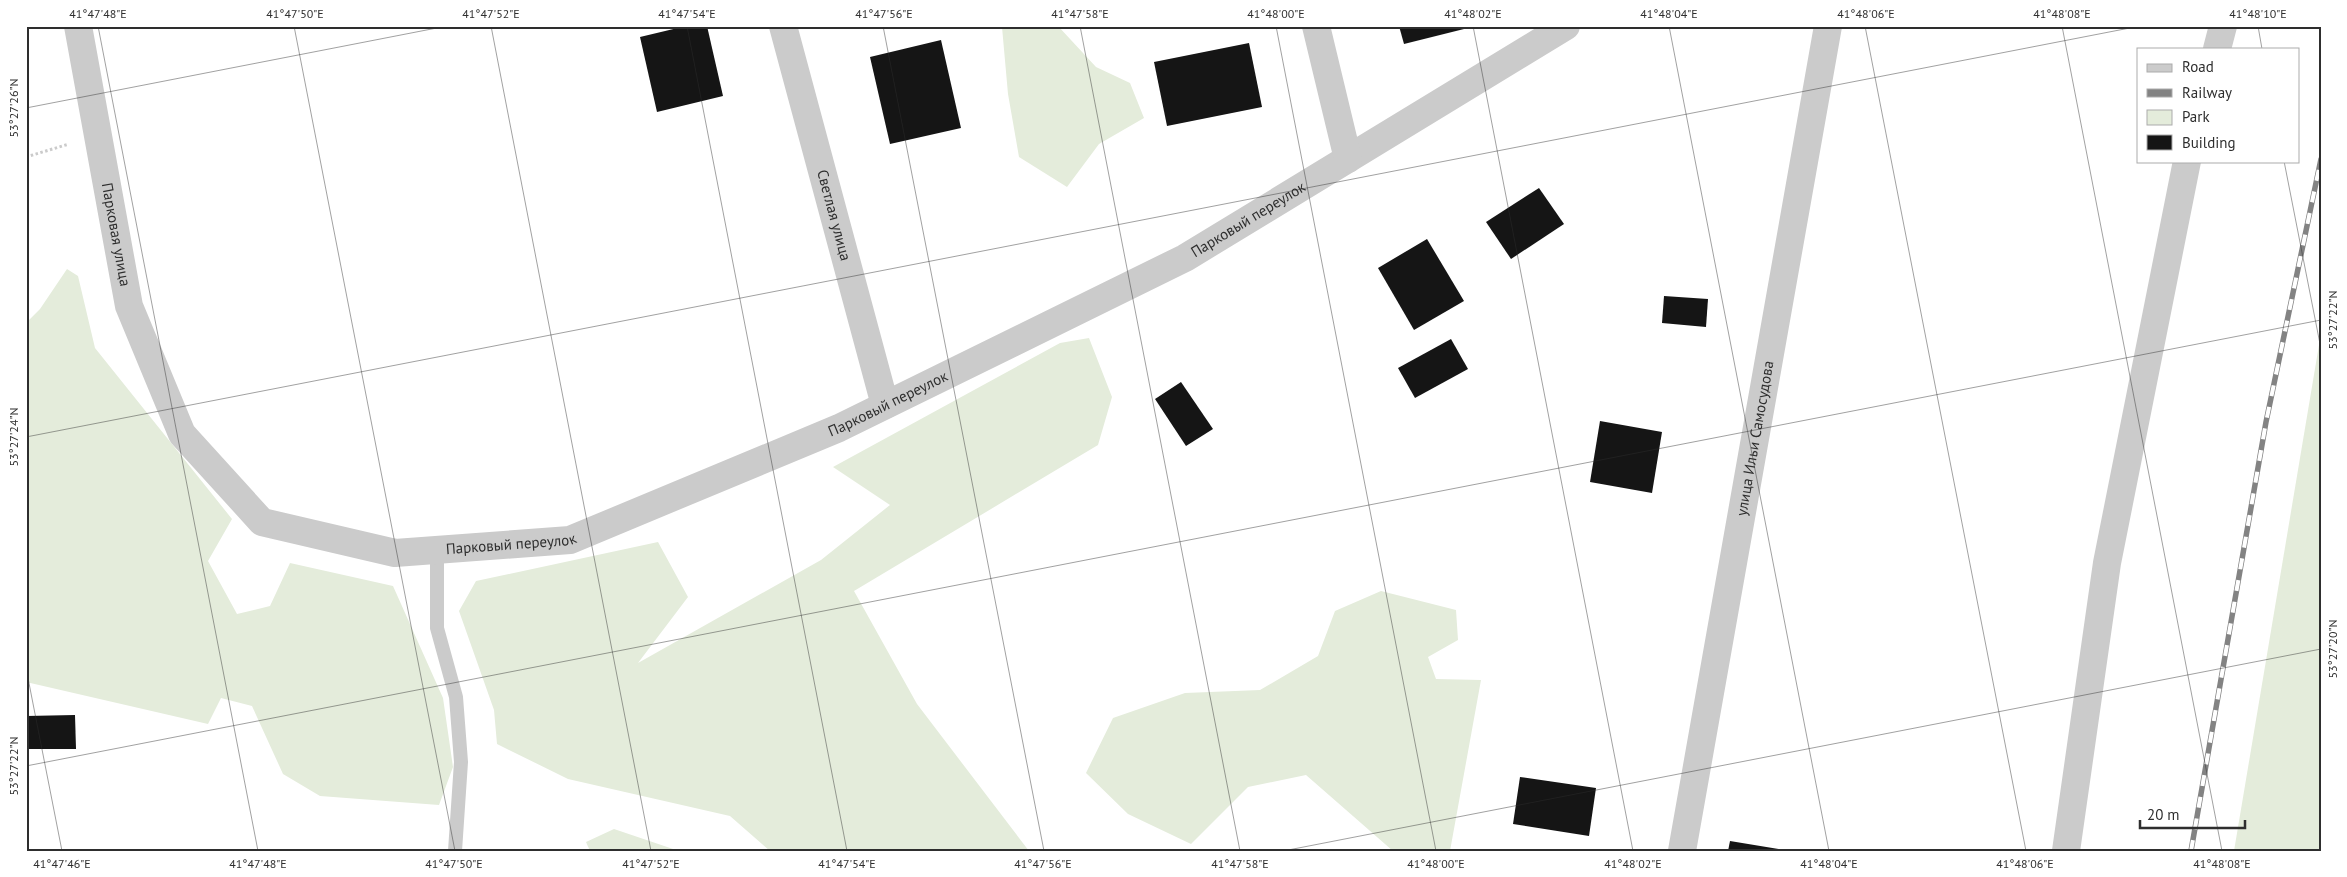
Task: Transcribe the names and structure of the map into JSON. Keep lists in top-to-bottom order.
{
  "streets": {
    "street": [
      "Светлая улица",
      "Парковый переулок",
      "Парковая улица",
      "улица Ильи Самосудова"
    ]
  },
  "crossings": [
    ["Светлая улица", "Парковый переулок"],
    ["Парковый переулок", "Парковая улица"]
  ],
  "legend": [
    "Road",
    "Railway",
    "Park",
    "Building"
  ],
  "scale_bar": "20 m",
  "coordinates": [
    "41°47'48\"E",
    "41°47'50\"E",
    "41°47'52\"E",
    "41°47'54\"E",
    "41°47'56\"E",
    "41°47'58\"E",
    "41°48'00\"E",
    "41°48'02\"E",
    "41°48'04\"E",
    "41°48'06\"E",
    "41°48'08\"E",
    "41°48'10\"E",
    "53°27'26\"N",
    "53°27'22\"N",
    "53°27'24\"N",
    "53°27'20\"N",
    "41°47'46\"E"
  ]
}
